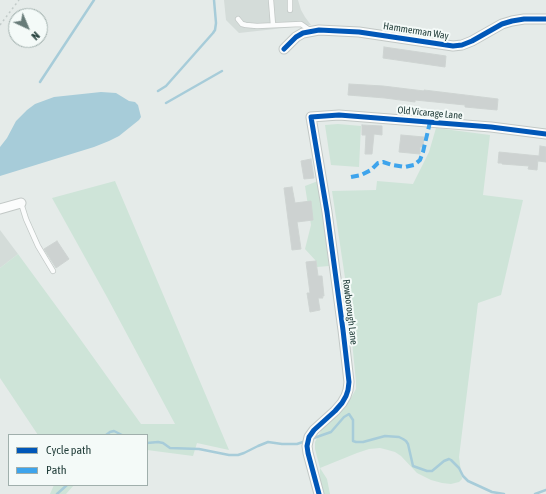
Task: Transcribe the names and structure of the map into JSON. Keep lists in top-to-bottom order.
{
  "streets": {
    "street": ["Hammerman Way", "Old Vicarage Lane", "Rowborough Lane"]
  },
  "crossings": [
    ["Old Vicarage Lane", "Rowborough Lane"]
  ],
  "legend": ["Cycle path", "Path"],
  "north": "bottom right"
}
